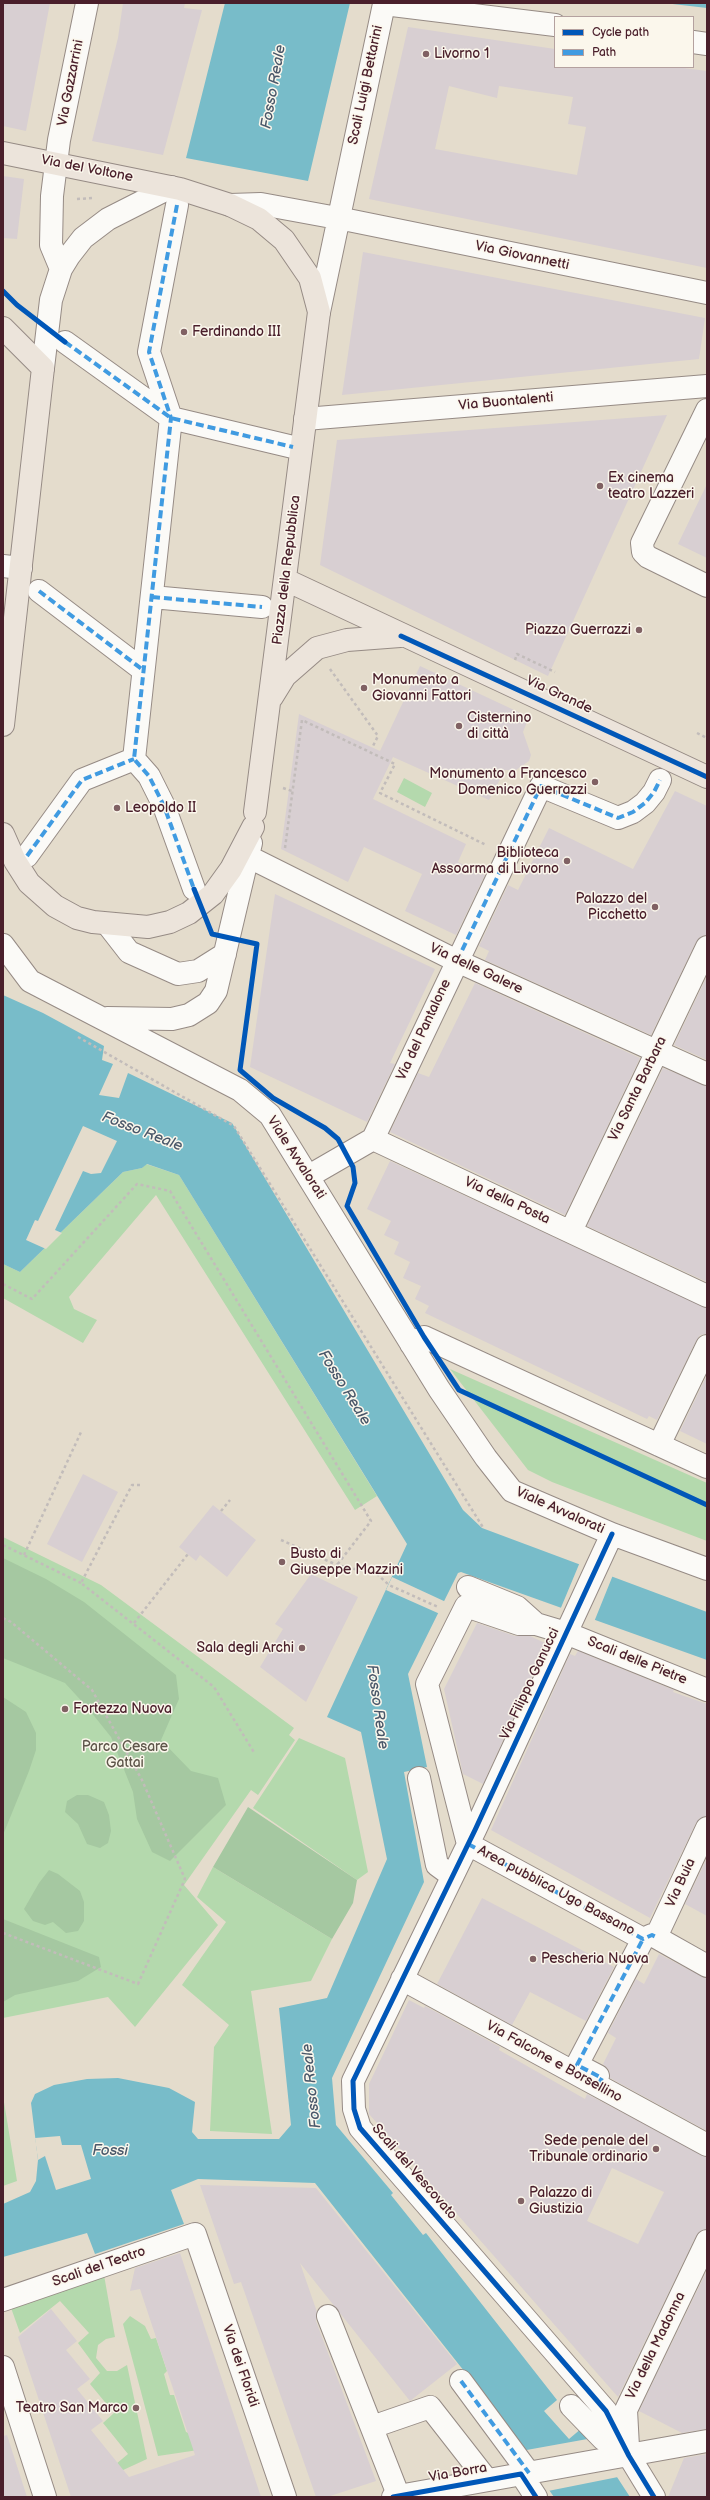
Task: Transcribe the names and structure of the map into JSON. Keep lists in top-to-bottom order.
{
  "streets": {
    "main road": ["Via del Voltone", "Piazza della Repubblica", "Via Grande"],
    "street": [
      "Via Gazzarrini",
      "Scali Luigi Bettarini",
      "Via Giovannetti",
      "Via Buontalenti",
      "Via delle Galere",
      "Via del Pantalone",
      "Via Santa Barbara",
      "Viale Avvalorati",
      "Via della Posta",
      "Scali delle Pietre",
      "Via Filippo Ganucci",
      "Via Buia",
      "Area pubblica Ugo Bassano",
      "Via Falcone e Borsellino",
      "Scali del Vescovato",
      "Scali del Teatro",
      "Via della Madonna",
      "Via dei Floridi",
      "Via Borra"
    ]
  },
  "crossings": [
    ["Via Gazzarrini", "Via del Voltone"],
    ["Scali Luigi Bettarini", "Via Giovannetti"],
    ["Scali Luigi Bettarini", "Piazza della Repubblica"],
    ["Via del Voltone", "Piazza della Repubblica"],
    ["Via Giovannetti", "Piazza della Repubblica"],
    ["Via Buontalenti", "Piazza della Repubblica"],
    ["Piazza della Repubblica", "Via Grande"],
    ["Piazza della Repubblica", "Via delle Galere"],
    ["Piazza della Repubblica", "Viale Avvalorati"],
    ["Via delle Galere", "Via del Pantalone"],
    ["Via delle Galere", "Via Santa Barbara"],
    ["Via del Pantalone", "Via della Posta"],
    ["Via Santa Barbara", "Via della Posta"],
    ["Viale Avvalorati", "Via Filippo Ganucci"],
    ["Scali delle Pietre", "Via Filippo Ganucci"],
    ["Via Filippo Ganucci", "Area pubblica Ugo Bassano"],
    ["Via Filippo Ganucci", "Scali del Vescovato"],
    ["Via Buia", "Area pubblica Ugo Bassano"],
    ["Area pubblica Ugo Bassano", "Via Falcone e Borsellino"],
    ["Area pubblica Ugo Bassano", "Scali del Vescovato"],
    ["Via Falcone e Borsellino", "Scali del Vescovato"],
    ["Scali del Vescovato", "Via della Madonna"],
    ["Scali del Vescovato", "Via Borra"],
    ["Scali del Teatro", "Via dei Floridi"],
    ["Via della Madonna", "Via Borra"]
  ],
  "water": ["Fosso Reale", "Fossi"],
  "parks": ["Parco Cesare Gattai"],
  "places": [
    "Livorno 1",
    "Ferdinando III",
    "Ex cinema teatro Lazzeri",
    "Piazza Guerrazzi",
    "Monumento a Giovanni Fattori",
    "Cisternino di città",
    "Monumento a Francesco Domenico Guerrazzi",
    "Leopoldo II",
    "Biblioteca Assoarma di Livorno",
    "Palazzo del Picchetto",
    "Busto di Giuseppe Mazzini",
    "Sala degli Archi",
    "Fortezza Nuova",
    "Pescheria Nuova",
    "Sede penale del Tribunale ordinario",
    "Palazzo di Giustizia",
    "Teatro San Marco"
  ],
  "legend": ["Cycle path", "Path"]
}
